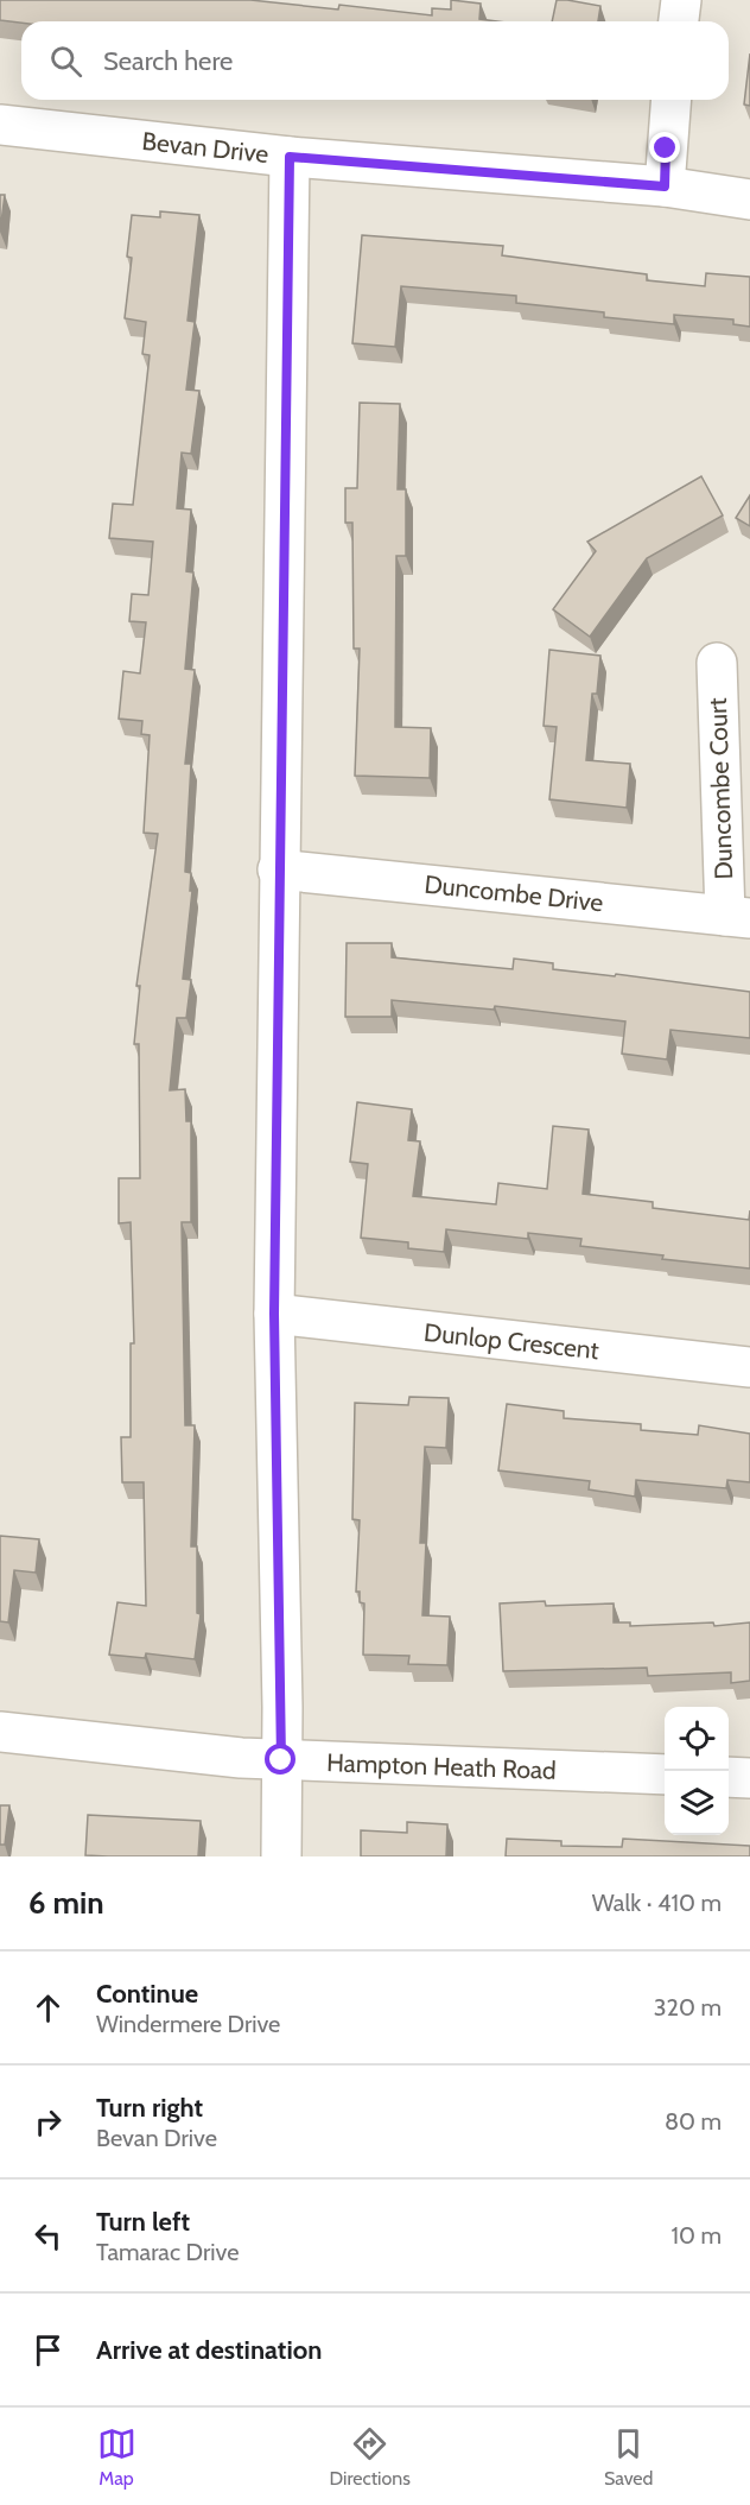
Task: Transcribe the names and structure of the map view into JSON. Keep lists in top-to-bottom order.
{
  "streets": {
    "street": [
      "Bevan Drive",
      "Duncombe Court",
      "Duncombe Drive",
      "Dunlop Crescent",
      "Hampton Heath Road"
    ]
  },
  "crossings": [
    ["Duncombe Court", "Duncombe Drive"]
  ],
  "page": {
    "search": "Search here",
    "heading": ["6 min", "Walk · 410 m"],
    "list": [
      ["Continue", "Windermere Drive", "320 m"],
      ["Turn right", "Bevan Drive", "80 m"],
      ["Turn left", "Tamarac Drive", "10 m"],
      "Arrive at destination"
    ],
    "nav": ["Map", "Directions", "Saved"]
  }
}
